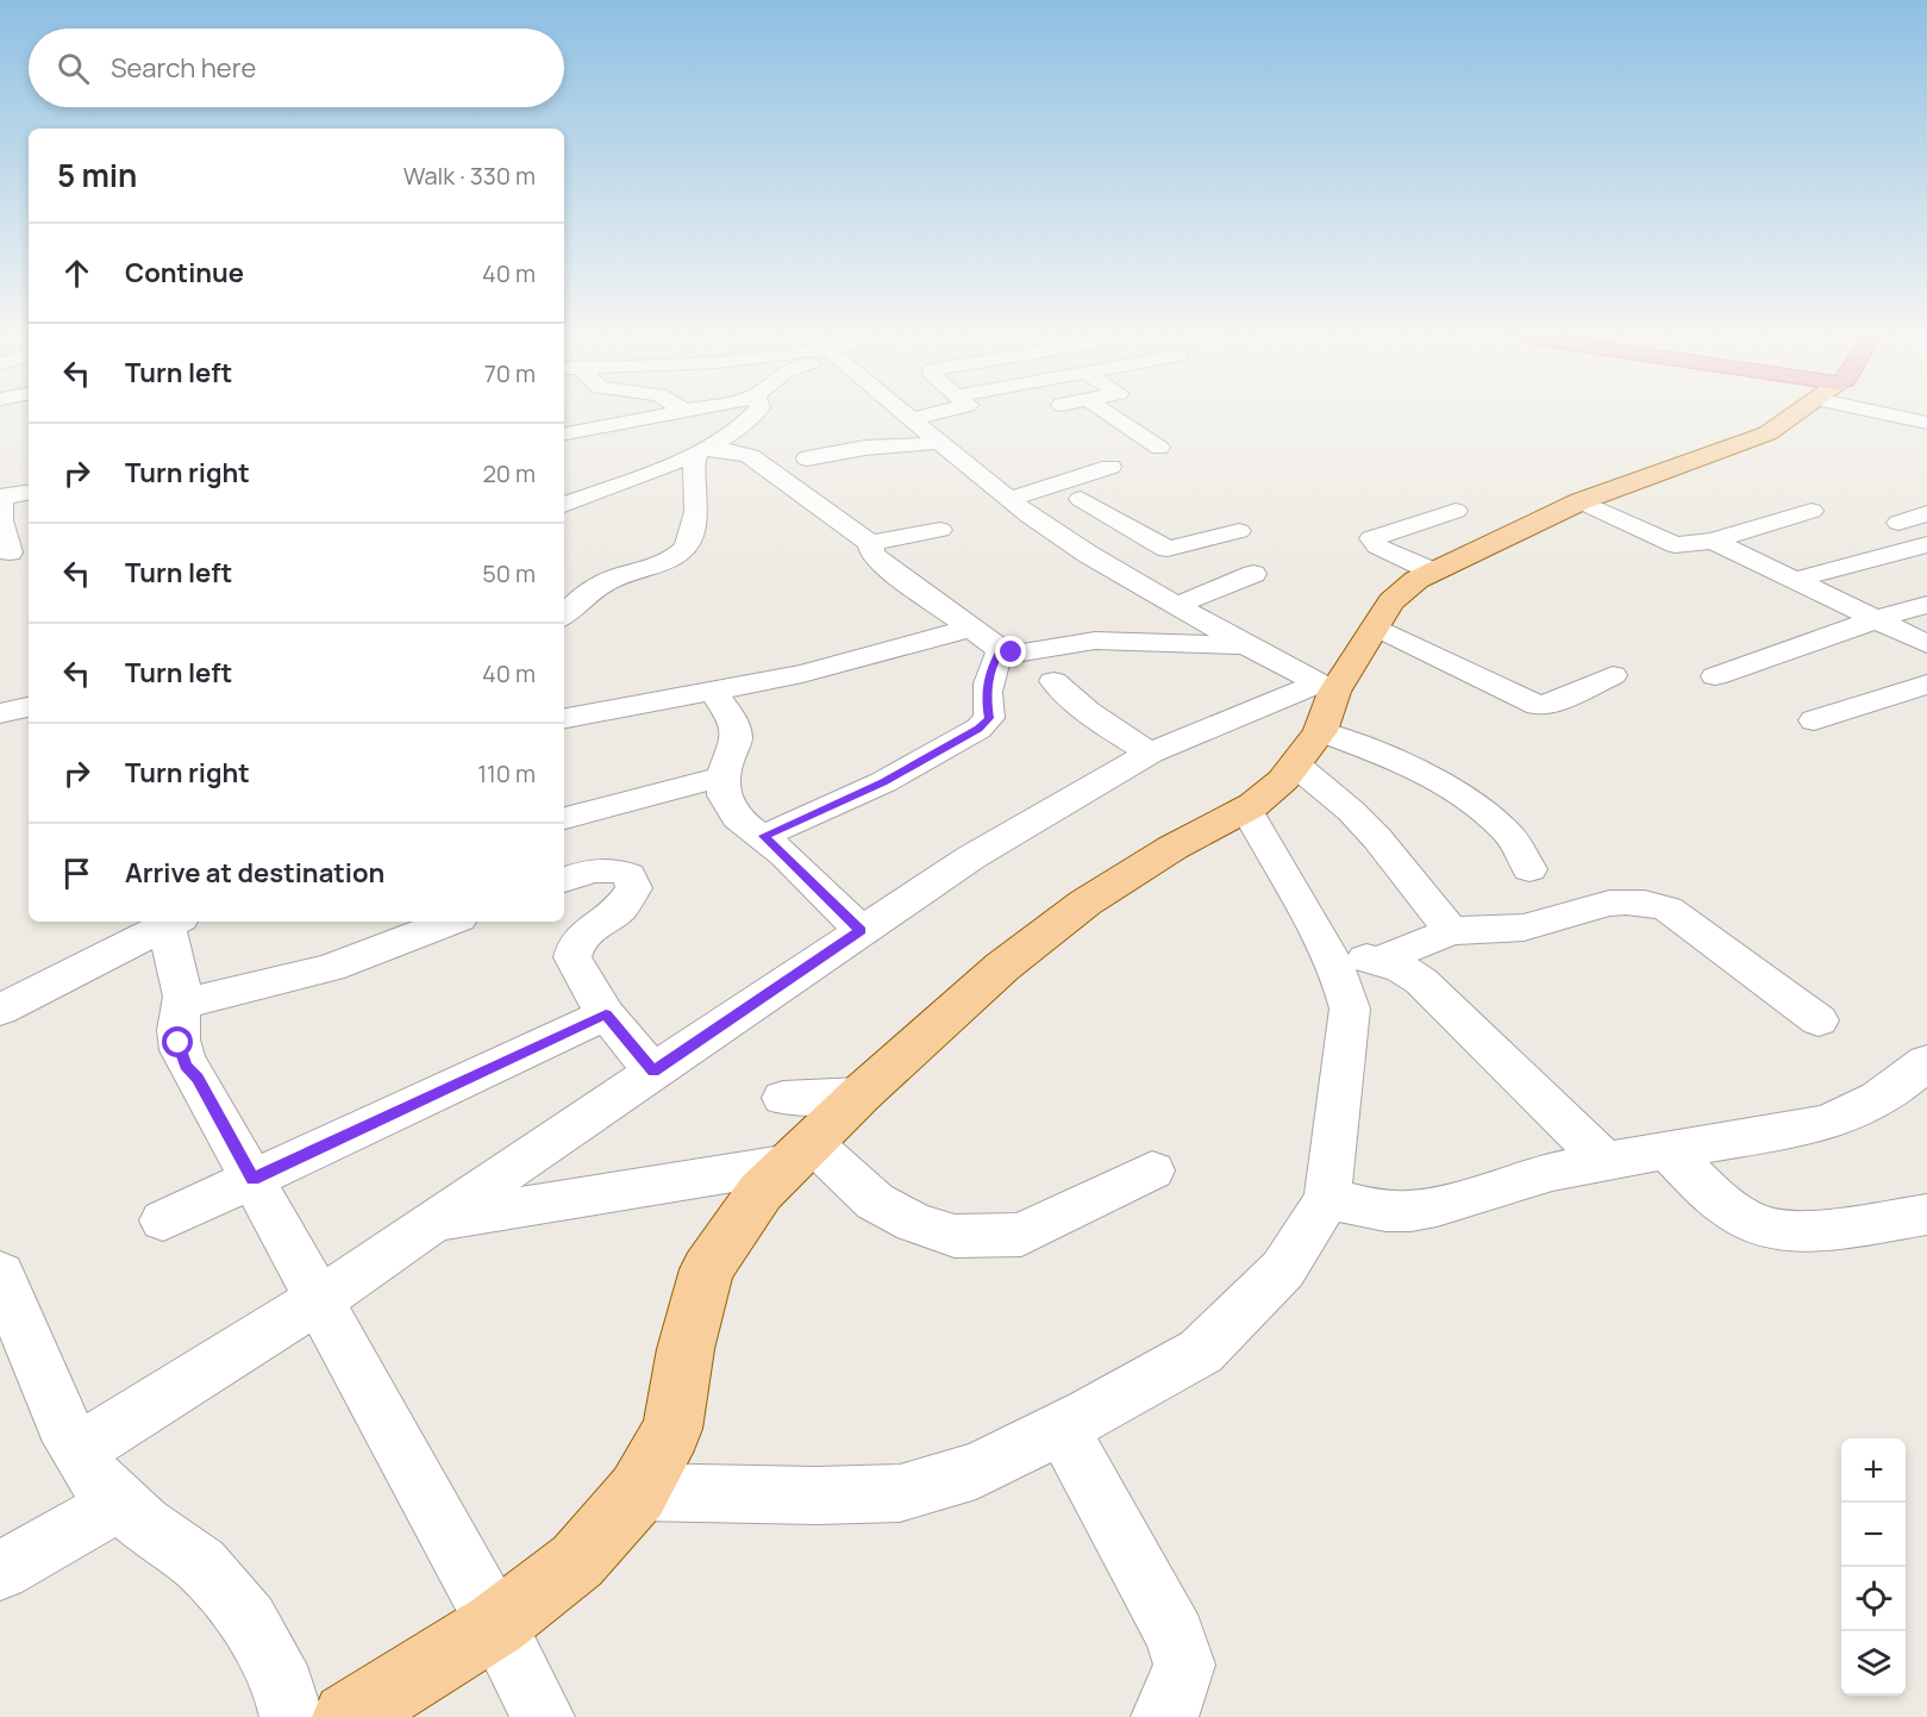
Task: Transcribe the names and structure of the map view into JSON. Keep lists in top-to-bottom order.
{
  "page": {
    "search": "Search here",
    "heading": ["5 min", "Walk · 330 m"],
    "list": [
      ["Continue", "40 m"],
      ["Turn left", "70 m"],
      ["Turn right", "20 m"],
      ["Turn left", "50 m"],
      ["Turn left", "40 m"],
      ["Turn right", "110 m"],
      "Arrive at destination"
    ],
    "map_buttons": ["+", "−"]
  }
}
